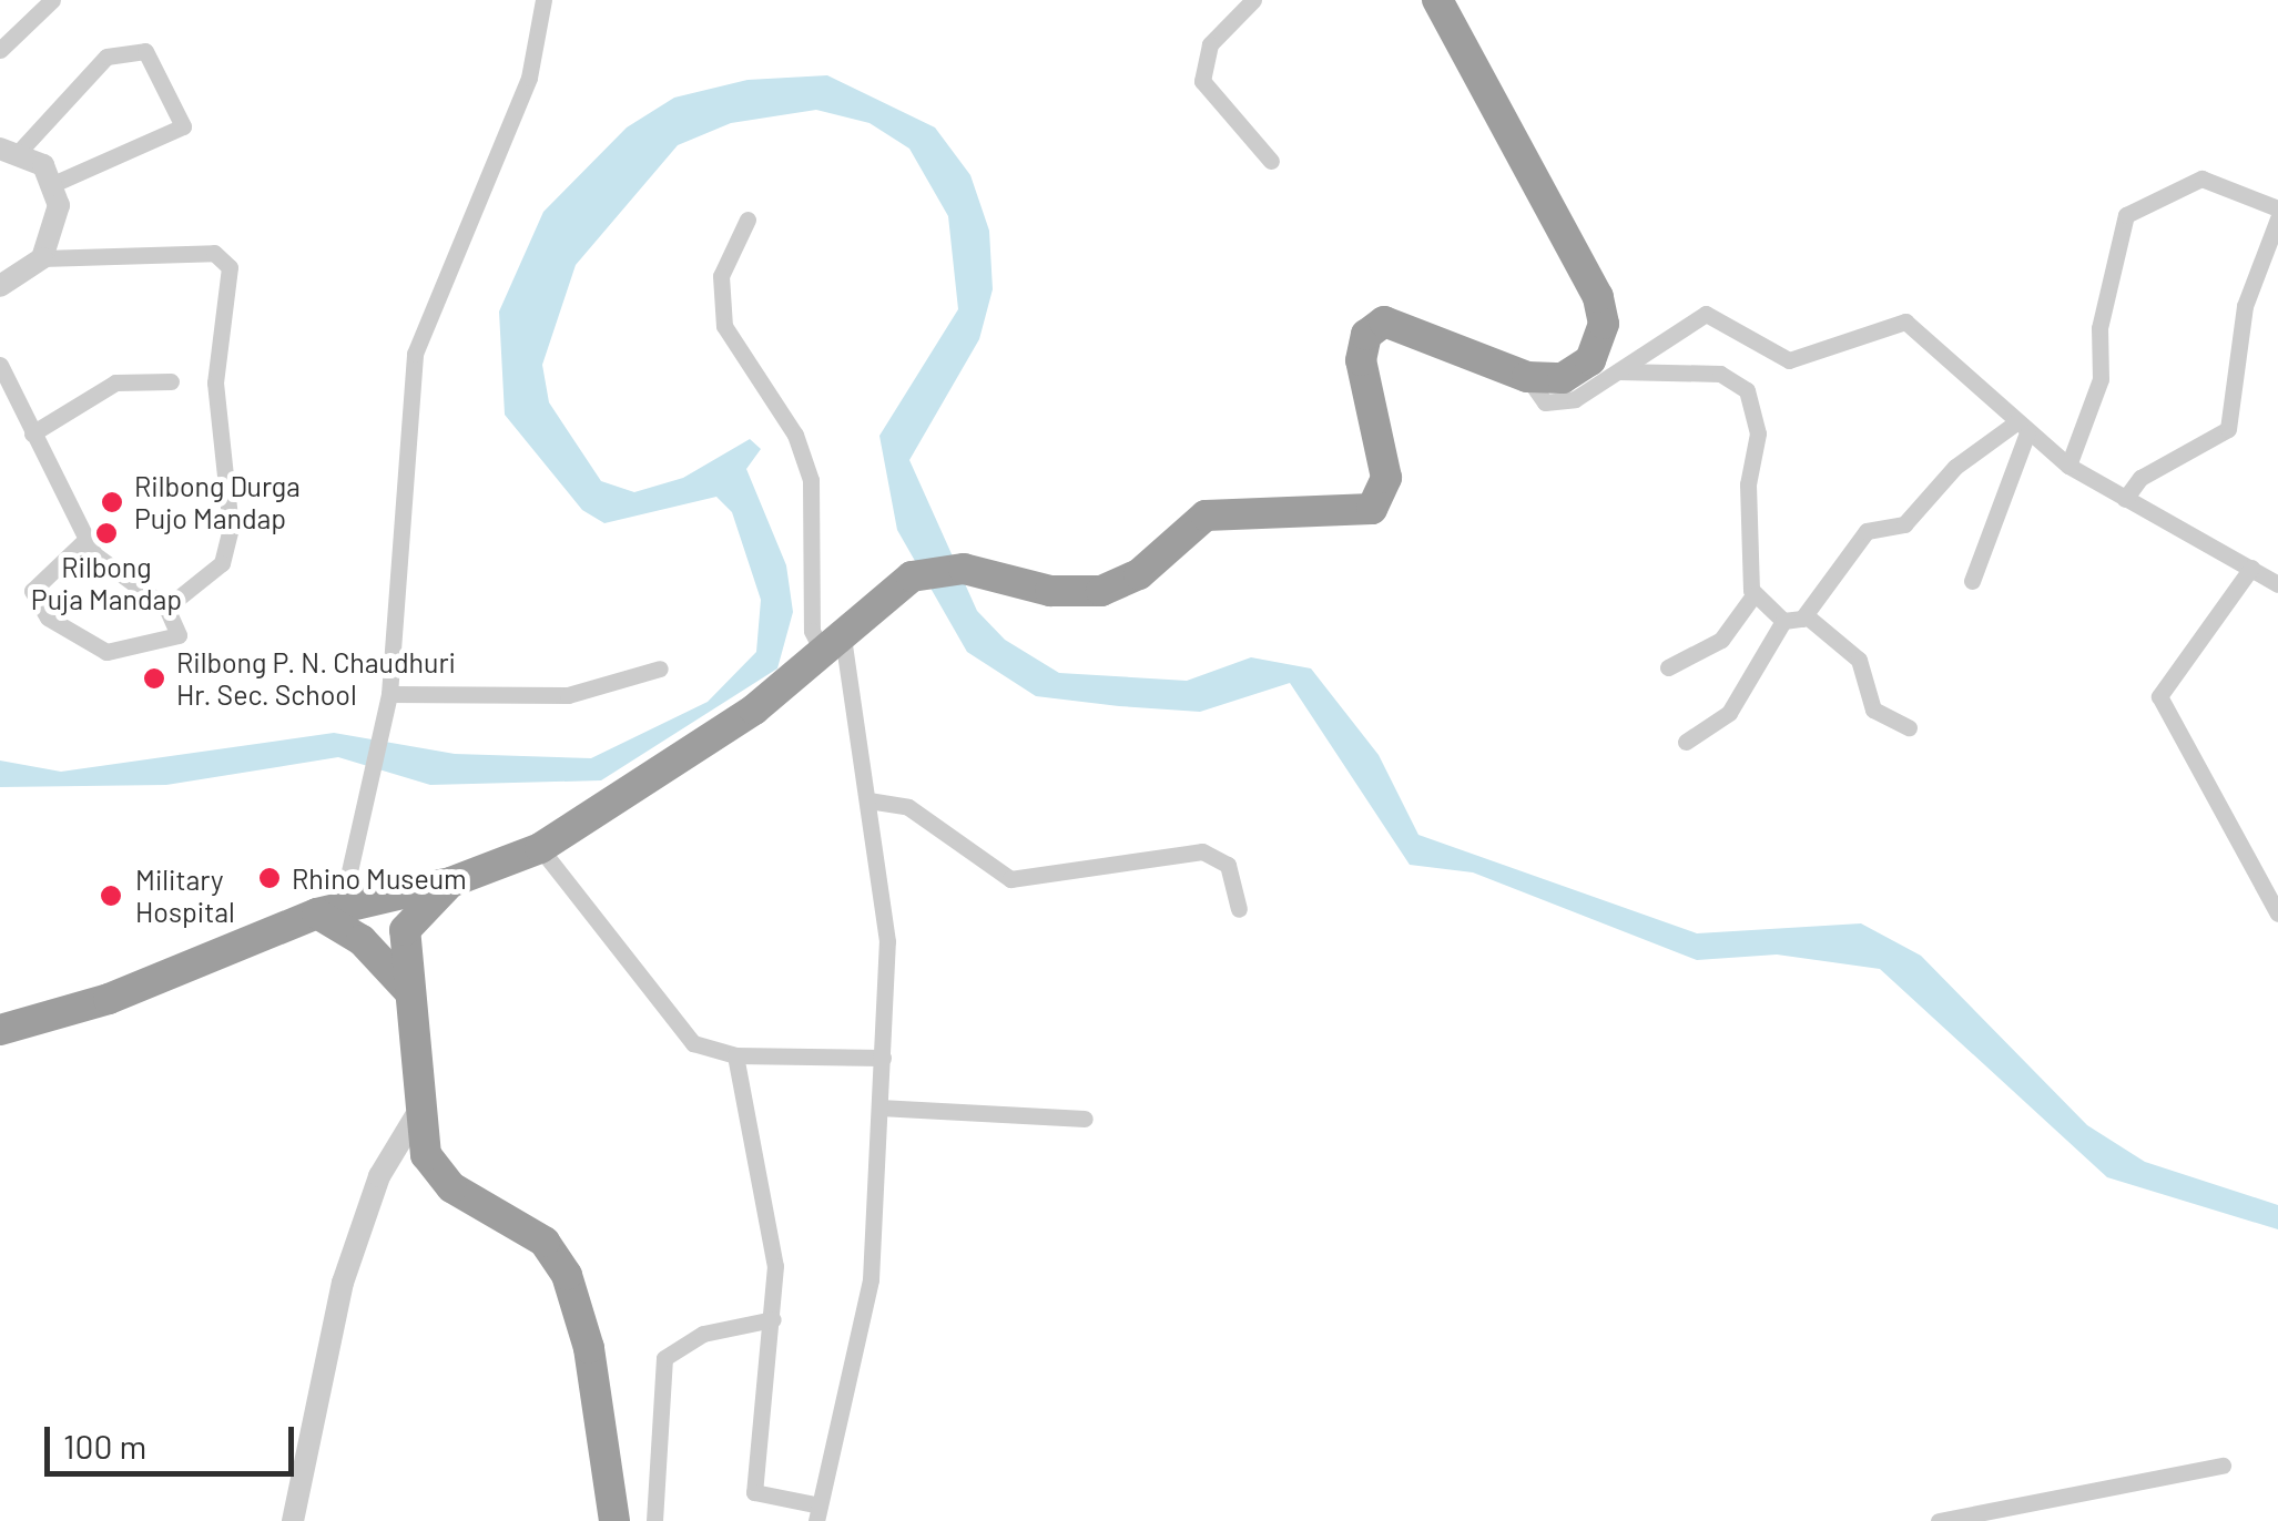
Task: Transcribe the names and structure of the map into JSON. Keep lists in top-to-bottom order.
{
  "places": [
    "Rilbong Durga Pujo Mandap",
    "Rilbong Puja Mandap",
    "Rilbong P. N. Chaudhuri Hr. Sec. School",
    "Rhino Museum",
    "Military Hospital"
  ],
  "scale_bar": "100 m"
}
